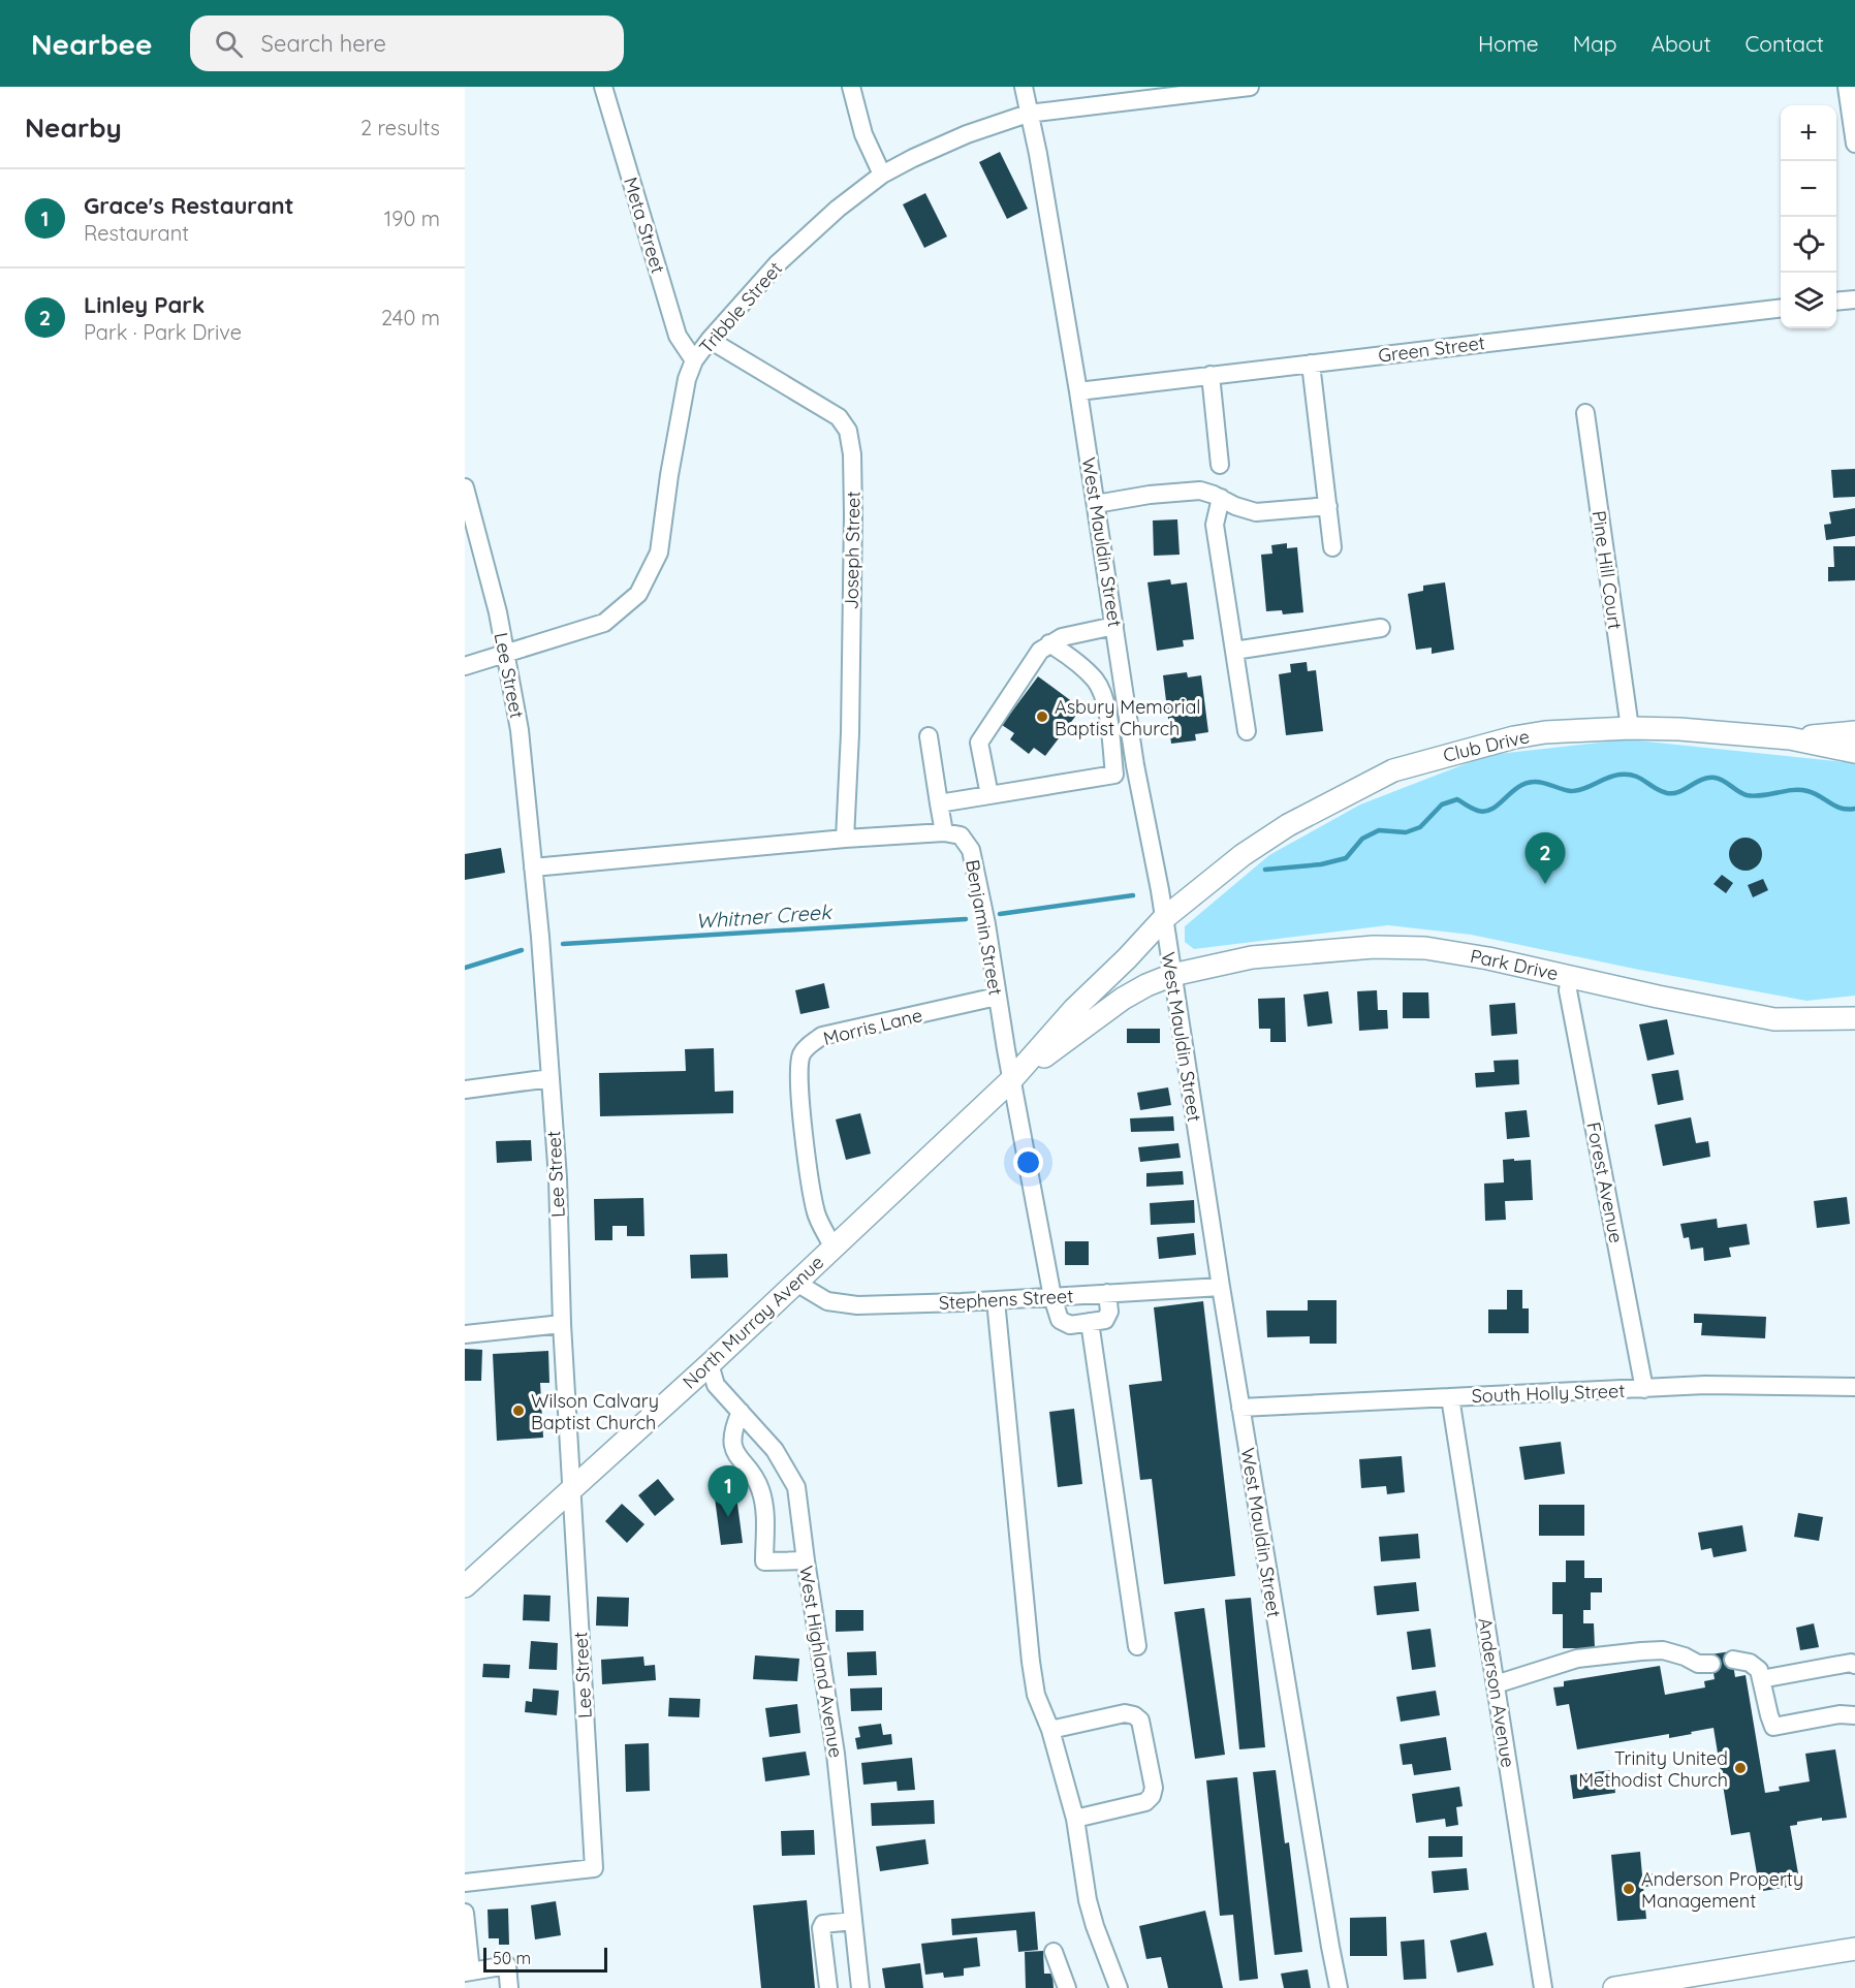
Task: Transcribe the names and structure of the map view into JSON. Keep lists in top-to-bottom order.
{
  "streets": {
    "main road": ["Club Drive", "Park Drive", "North Murray Avenue"],
    "street": [
      "Meta Street",
      "Tribble Street",
      "Green Street",
      "West Mauldin Street",
      "Joseph Street",
      "Pine Hill Court",
      "Lee Street",
      "Benjamin Street",
      "Morris Lane",
      "Forest Avenue",
      "Stephens Street",
      "South Holly Street",
      "West Highland Avenue",
      "Anderson Avenue"
    ]
  },
  "crossings": [
    ["Meta Street", "Tribble Street"],
    ["Tribble Street", "West Mauldin Street"],
    ["Tribble Street", "Joseph Street"],
    ["Tribble Street", "Lee Street"],
    ["Green Street", "West Mauldin Street"],
    ["West Mauldin Street", "Club Drive"],
    ["West Mauldin Street", "Park Drive"],
    ["West Mauldin Street", "Stephens Street"],
    ["West Mauldin Street", "North Murray Avenue"],
    ["West Mauldin Street", "South Holly Street"],
    ["Pine Hill Court", "Club Drive"],
    ["Lee Street", "North Murray Avenue"],
    ["Club Drive", "North Murray Avenue"],
    ["Benjamin Street", "Morris Lane"],
    ["Benjamin Street", "Stephens Street"],
    ["Benjamin Street", "North Murray Avenue"],
    ["Park Drive", "Forest Avenue"],
    ["Park Drive", "North Murray Avenue"],
    ["Morris Lane", "North Murray Avenue"],
    ["Forest Avenue", "South Holly Street"],
    ["Stephens Street", "North Murray Avenue"],
    ["North Murray Avenue", "West Highland Avenue"],
    ["South Holly Street", "Anderson Avenue"]
  ],
  "water": ["Whitner Creek"],
  "places": [
    "Asbury Memorial Baptist Church",
    "Wilson Calvary Baptist Church",
    "Trinity United Methodist Church",
    "Anderson Property Management"
  ],
  "scale_bar": "50 m",
  "page": {
    "header": "Nearbee",
    "search": "Search here",
    "nav": [
      "Home",
      "Map",
      "About",
      "Contact"
    ],
    "heading": ["Nearby", "2 results"],
    "map_buttons": ["+", "−"],
    "list": [
      {
        "mark": "1",
        "name": "Grace's Restaurant",
        "note": "Restaurant",
        "value": "190 m"
      },
      {
        "mark": "2",
        "name": "Linley Park",
        "note": "Park · Park Drive",
        "value": "240 m"
      }
    ],
    "pins": ["2", "1"],
    "scale": "50 m"
  }
}
